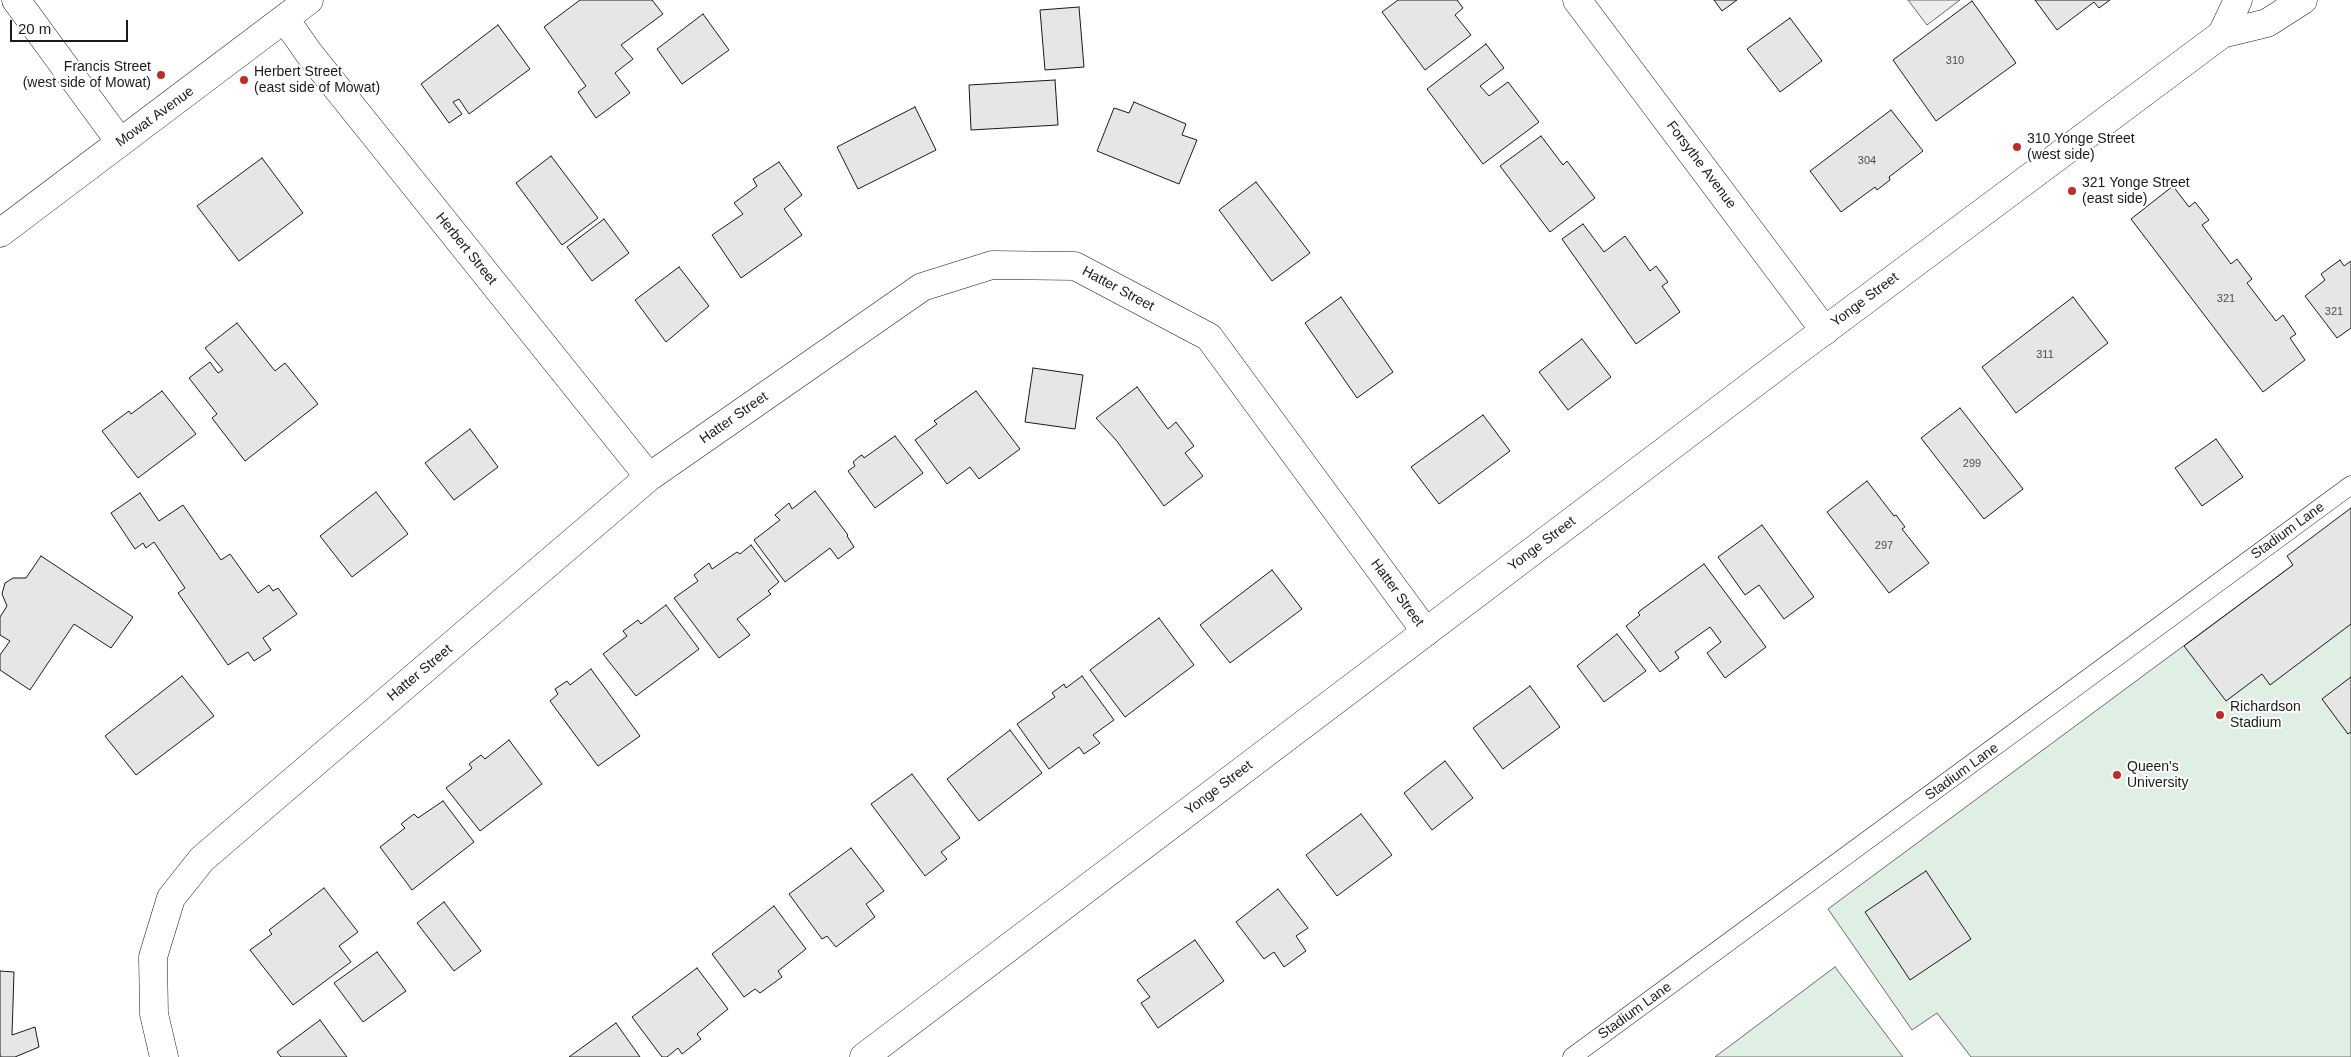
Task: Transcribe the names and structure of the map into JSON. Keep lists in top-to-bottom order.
{
  "streets": {
    "street": [
      "Mowat Avenue",
      "Forsythe Avenue",
      "Herbert Street",
      "Hatter Street",
      "Yonge Street"
    ],
    "lane": ["Stadium Lane"]
  },
  "crossings": [
    ["Mowat Avenue", "Herbert Street"],
    ["Forsythe Avenue", "Yonge Street"],
    ["Herbert Street", "Hatter Street"],
    ["Hatter Street", "Yonge Street"]
  ],
  "places": [
    "Francis Street (west side of Mowat)",
    "Herbert Street (east side of Mowat)",
    "310 Yonge Street (west side)",
    "321 Yonge Street (east side)",
    "Richardson Stadium",
    "Queen's University"
  ],
  "house_numbers": [
    "310",
    "304",
    "321",
    "321",
    "311",
    "299",
    "297"
  ],
  "scale_bar": "20 m"
}
